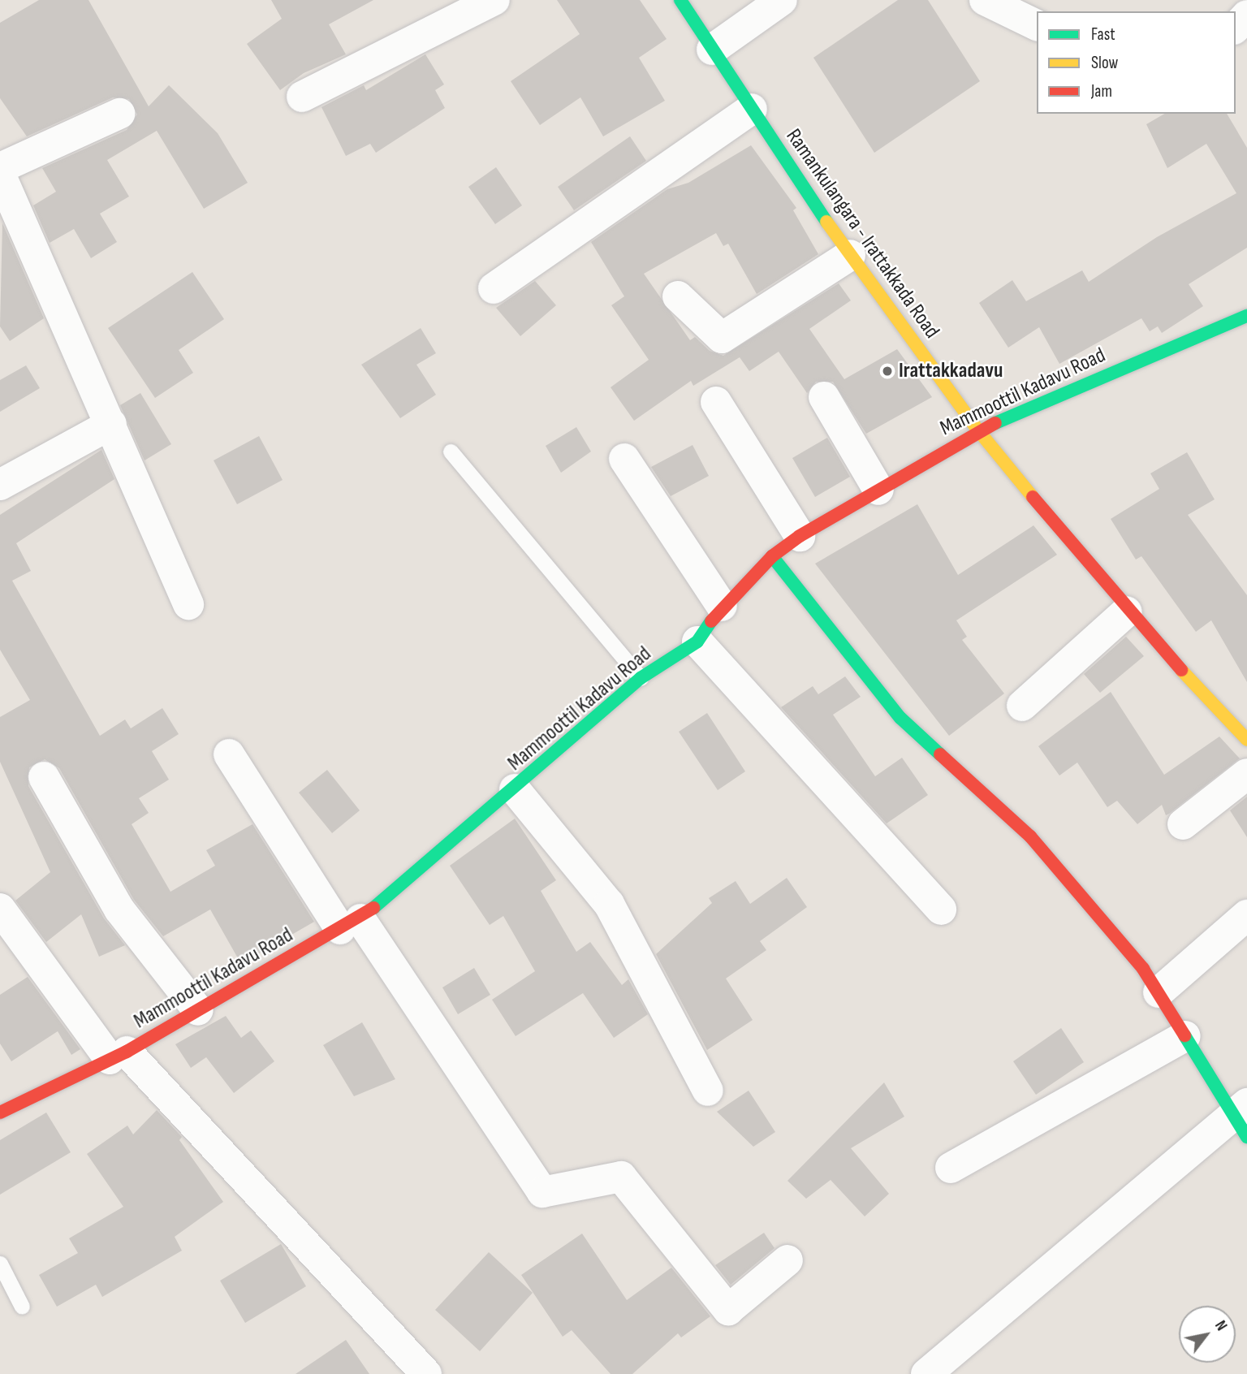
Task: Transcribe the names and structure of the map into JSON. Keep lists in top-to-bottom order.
{
  "streets": {
    "street": ["Ramankulangara - Irattakkada Road", "Mammoottil Kadavu Road"]
  },
  "crossings": [
    ["Ramankulangara - Irattakkada Road", "Mammoottil Kadavu Road"]
  ],
  "places": ["Irattakkadavu"],
  "legend": ["Fast", "Slow", "Jam"],
  "north": "top right"
}
